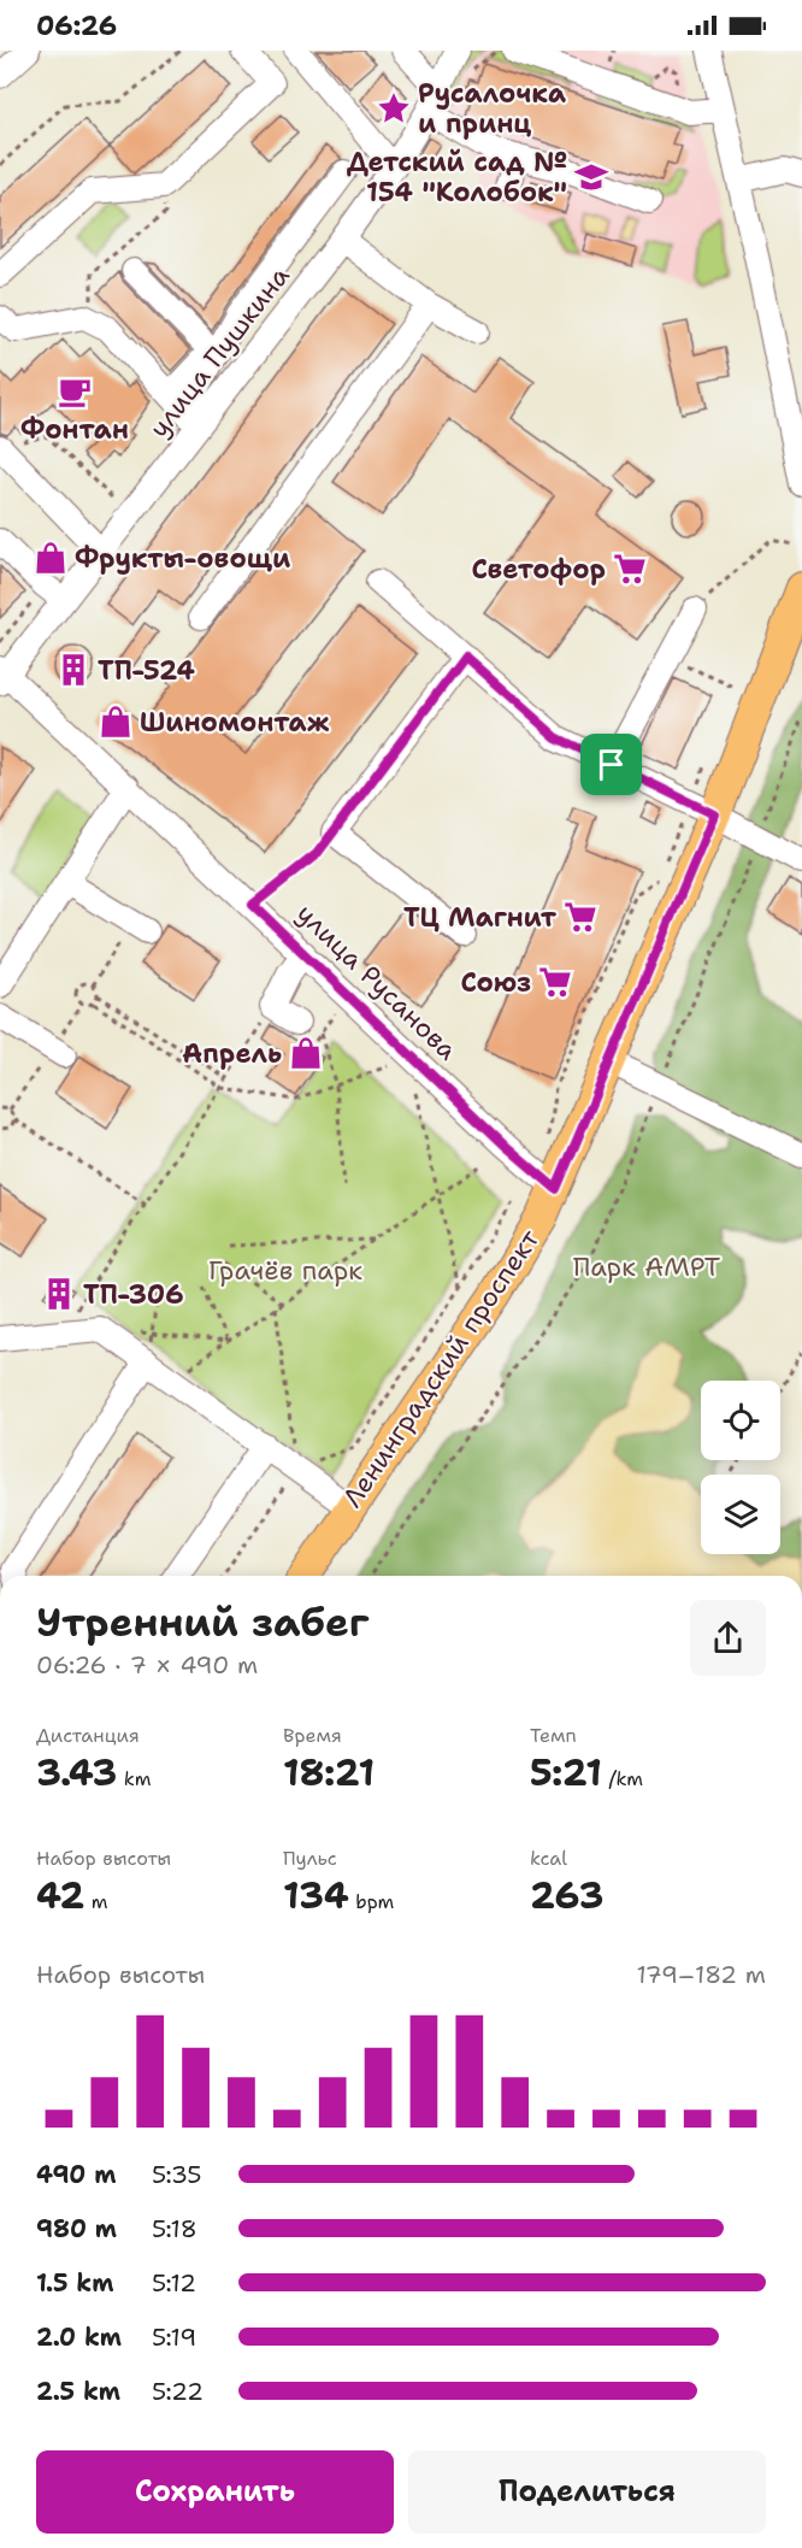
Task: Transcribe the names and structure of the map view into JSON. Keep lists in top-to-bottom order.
{
  "streets": {
    "main road": ["Ленинградский проспект"],
    "street": ["улица Пушкина", "улица Русанова"]
  },
  "crossings": [
    ["улица Пушкина", "улица Русанова"],
    ["улица Русанова", "Ленинградский проспект"]
  ],
  "parks": ["Парк АМРТ", "Грачёв парк"],
  "places": {
    "place": ["Русалочка и принц"],
    "school or university": ["Детский сад № 154 \"Колобок\""],
    "cafe": ["Фонтан"],
    "shop": ["Фрукты-овощи", "Шиномонтаж", "Апрель"],
    "supermarket": ["Светофор", "ТЦ Магнит", "Союз"],
    "building": ["ТП-524", "ТП-306"]
  },
  "page": {
    "status": "06:26",
    "heading": ["Утренний забег", "06:26 · 7 × 490 m"],
    "stats": [
      ["Дистанция", "3.43 km"],
      ["Время", "18:21"],
      ["Темп", "5:21 /km"],
      ["Набор высоты", "42 m"],
      ["Пульс", "134 bpm"],
      ["kcal", "263"]
    ],
    "chart": ["Набор высоты", "179–182 m"],
    "list": [
      {
        "name": "490 m",
        "note": "5:35"
      },
      {
        "name": "980 m",
        "note": "5:18"
      },
      {
        "name": "1.5 km",
        "note": "5:12"
      },
      {
        "name": "2.0 km",
        "note": "5:19"
      },
      {
        "name": "2.5 km",
        "note": "5:22"
      }
    ],
    "buttons": ["Сохранить", "Поделиться"]
  }
}
